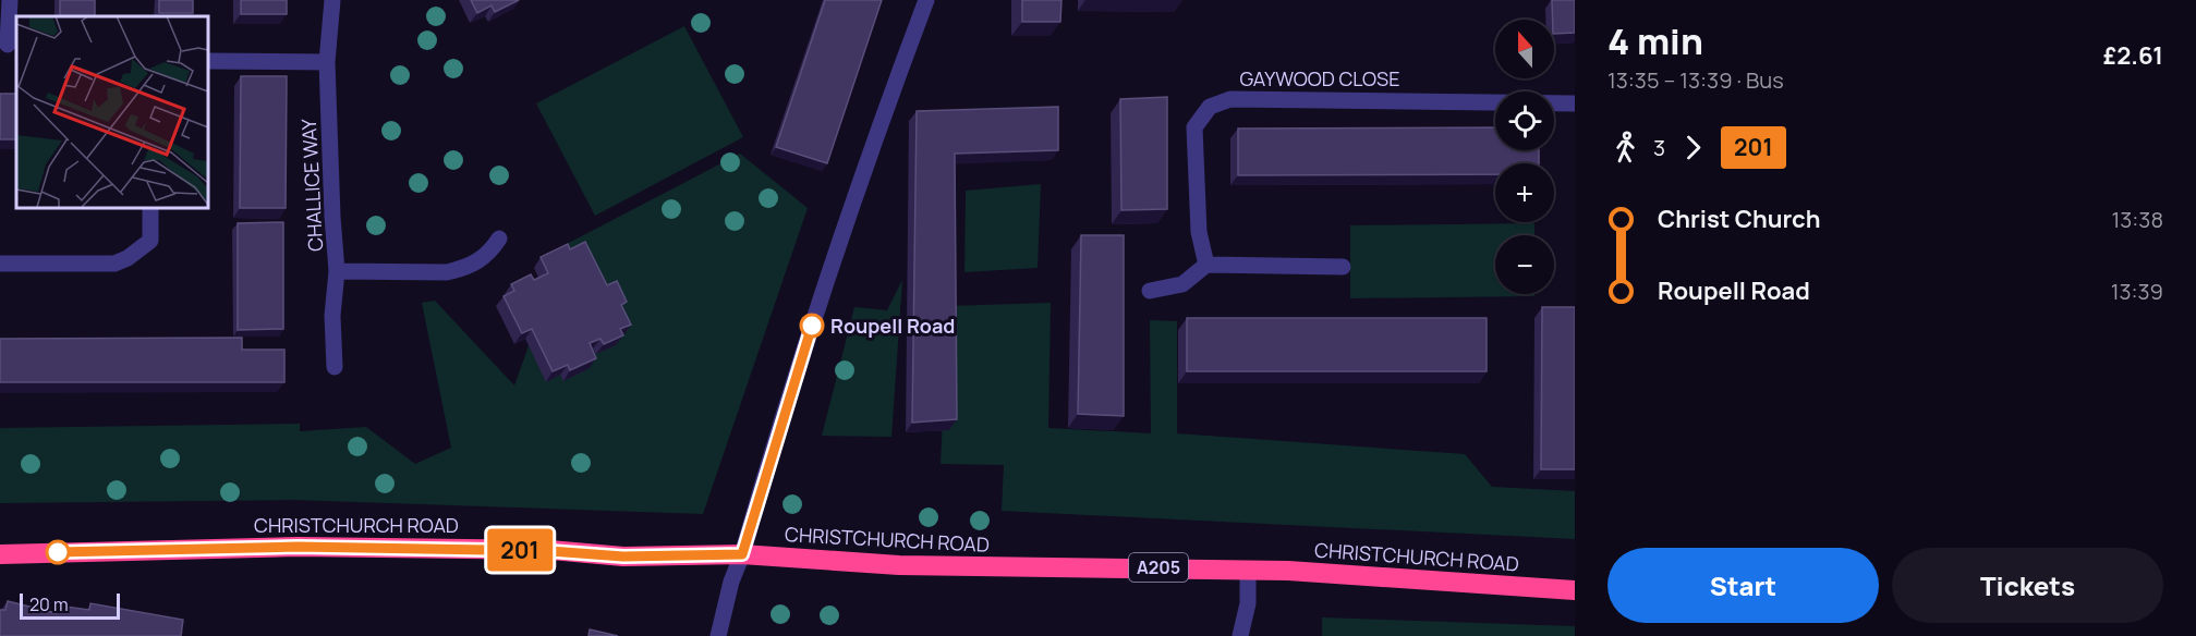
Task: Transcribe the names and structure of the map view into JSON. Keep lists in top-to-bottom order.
{
  "streets": {
    "highway": ["CHRISTCHURCH ROAD", "A205"],
    "street": ["GAYWOOD CLOSE", "CHALLICE WAY"]
  },
  "places": ["Roupell Road"],
  "lines": ["bus line 201"],
  "scale_bar": "20 m",
  "north": "top",
  "page": {
    "on_map": "201",
    "heading": ["4 min", "13:35 – 13:39 · Bus", "£2.61"],
    "map_buttons": ["+", "−"],
    "legs": ["3", "201"],
    "list": [
      {
        "name": "Christ Church",
        "value": "13:38"
      },
      {
        "name": "Roupell Road",
        "value": "13:39"
      }
    ],
    "buttons": ["Start", "Tickets"],
    "scale": "20 m"
  }
}
